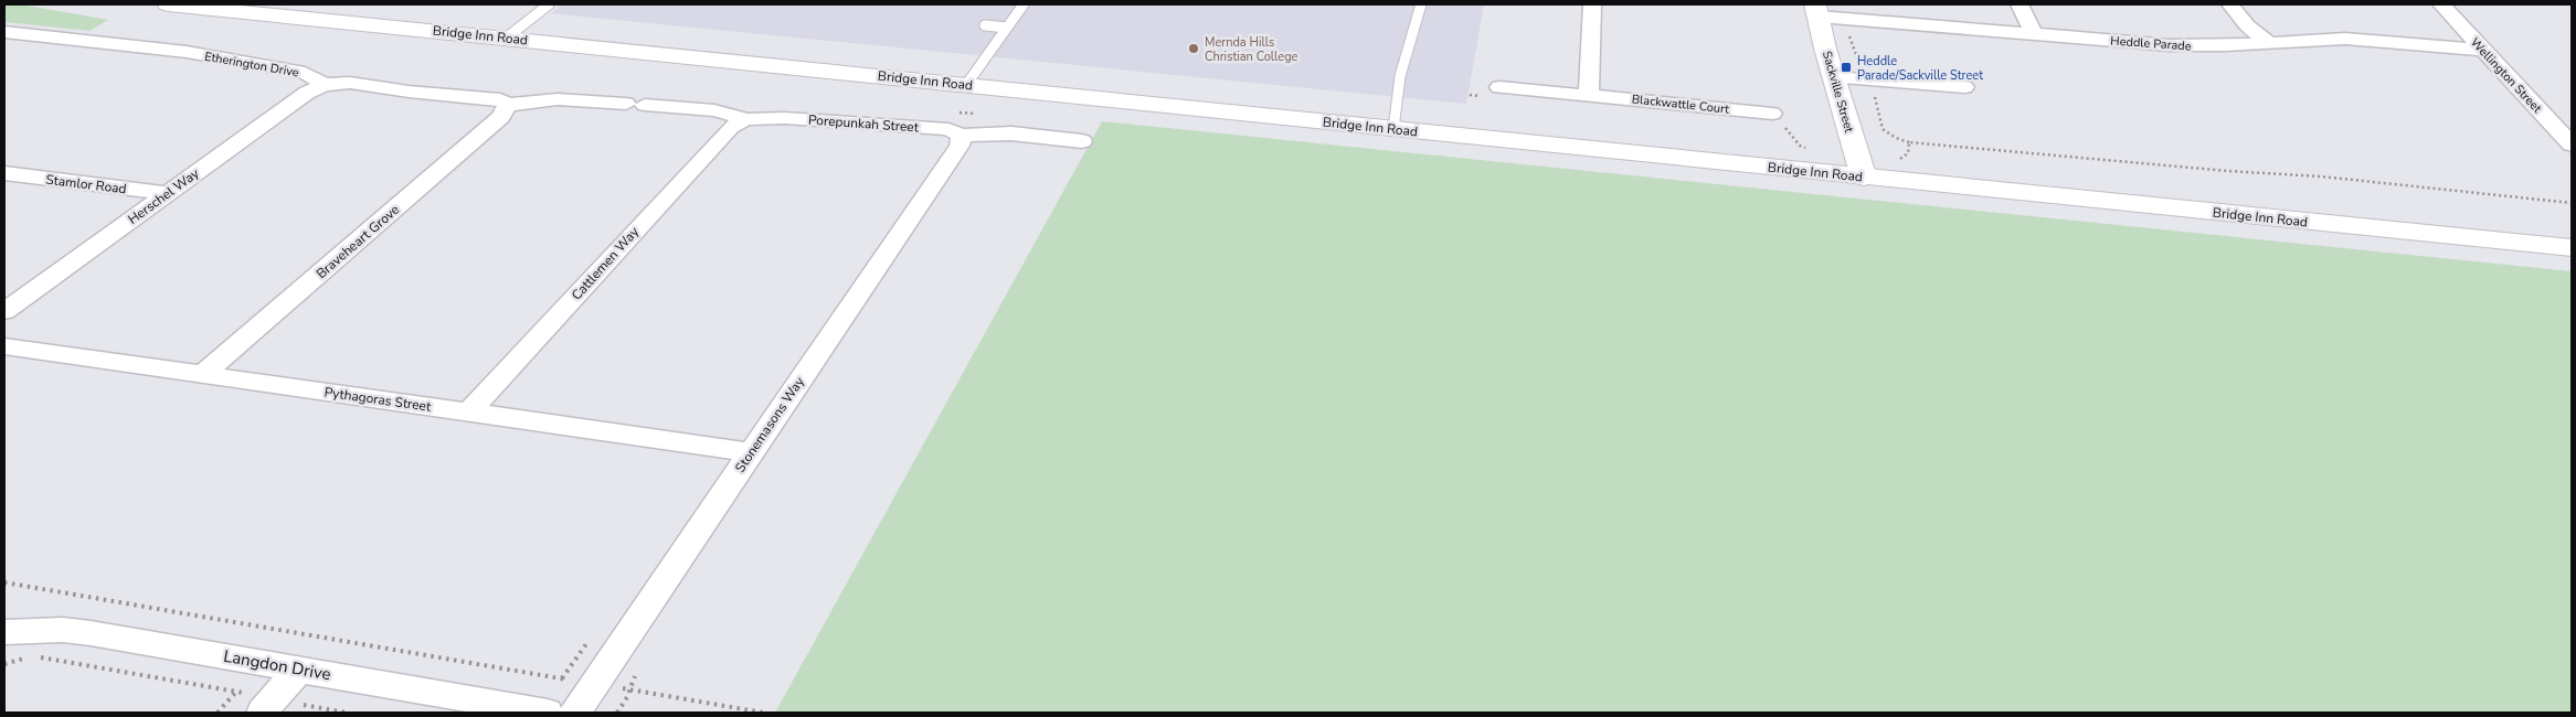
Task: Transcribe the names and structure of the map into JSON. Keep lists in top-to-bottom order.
{
  "streets": {
    "main road": ["Bridge Inn Road", "Sackville Street"],
    "street": [
      "Heddle Parade",
      "Etherington Drive",
      "Wellington Street",
      "Blackwattle Court",
      "Porepunkah Street",
      "Stamlor Road",
      "Herschel Way",
      "Braveheart Grove",
      "Cattlemen Way",
      "Pythagoras Street",
      "Stonemasons Way",
      "Langdon Drive"
    ]
  },
  "crossings": [
    ["Bridge Inn Road", "Sackville Street"],
    ["Heddle Parade", "Wellington Street"],
    ["Heddle Parade", "Sackville Street"],
    ["Etherington Drive", "Herschel Way"],
    ["Porepunkah Street", "Braveheart Grove"],
    ["Porepunkah Street", "Cattlemen Way"],
    ["Porepunkah Street", "Stonemasons Way"],
    ["Stamlor Road", "Herschel Way"],
    ["Braveheart Grove", "Pythagoras Street"],
    ["Cattlemen Way", "Pythagoras Street"],
    ["Pythagoras Street", "Stonemasons Way"]
  ],
  "places": {
    "other": ["Mernda Hills Christian College"],
    "transit": ["Heddle Parade/Sackville Street"]
  }
}
